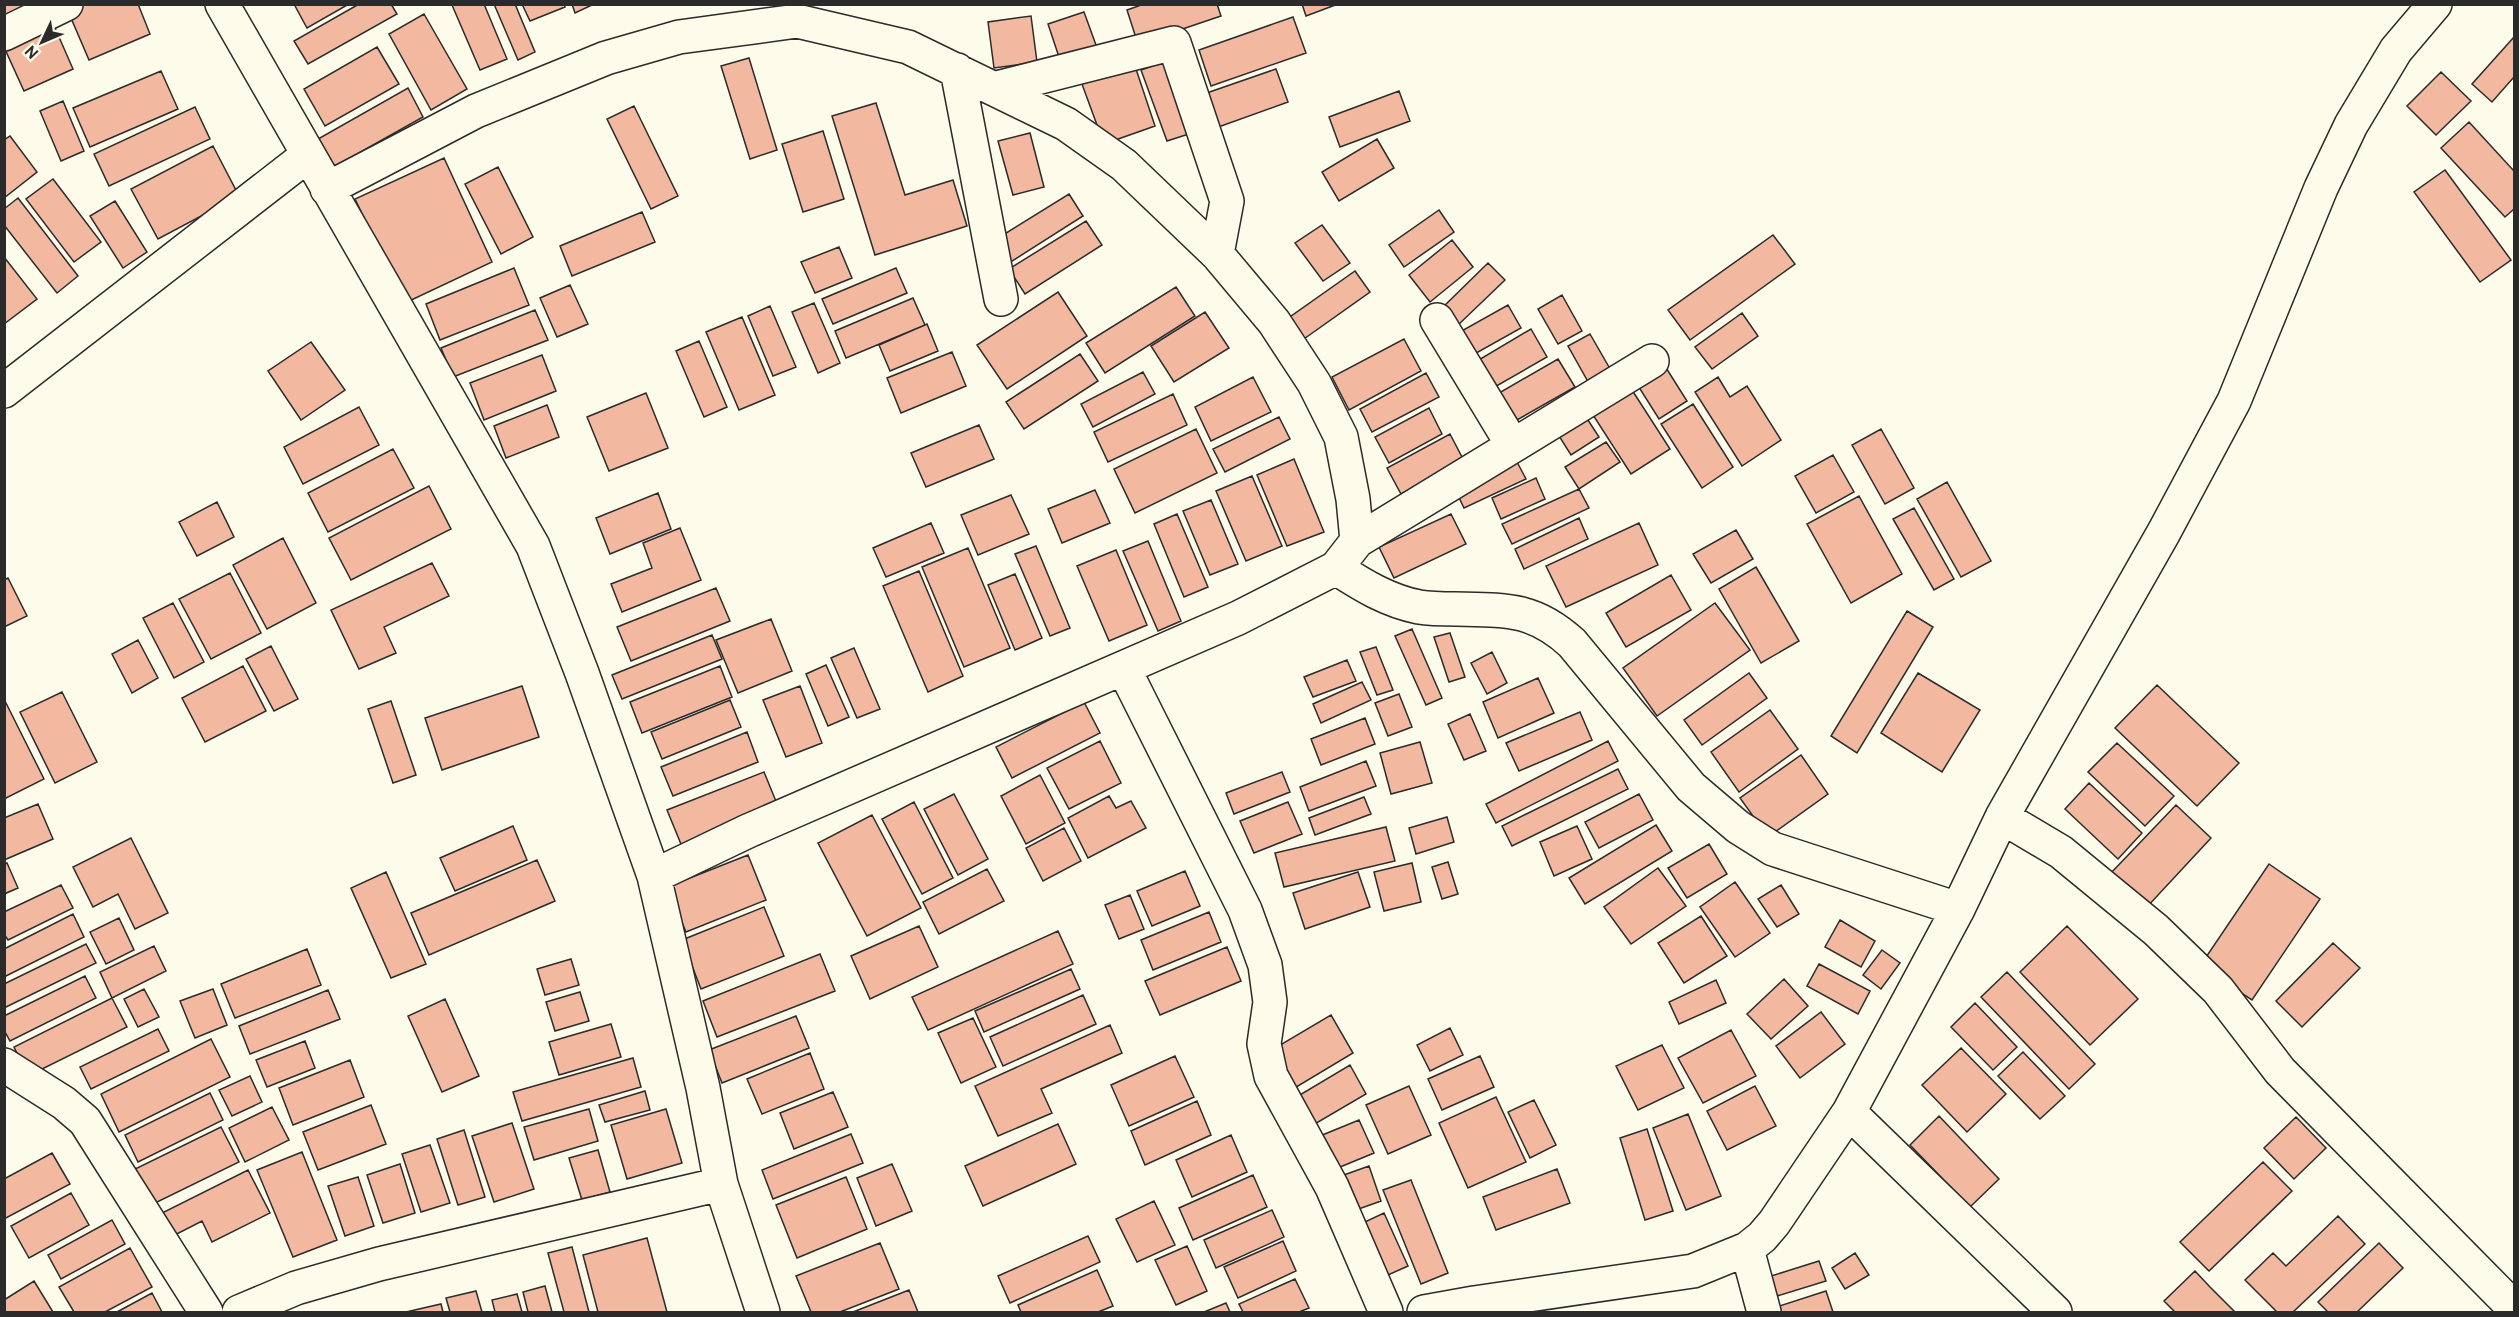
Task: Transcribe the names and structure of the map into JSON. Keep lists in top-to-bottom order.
{
  "north": "bottom left"
}
